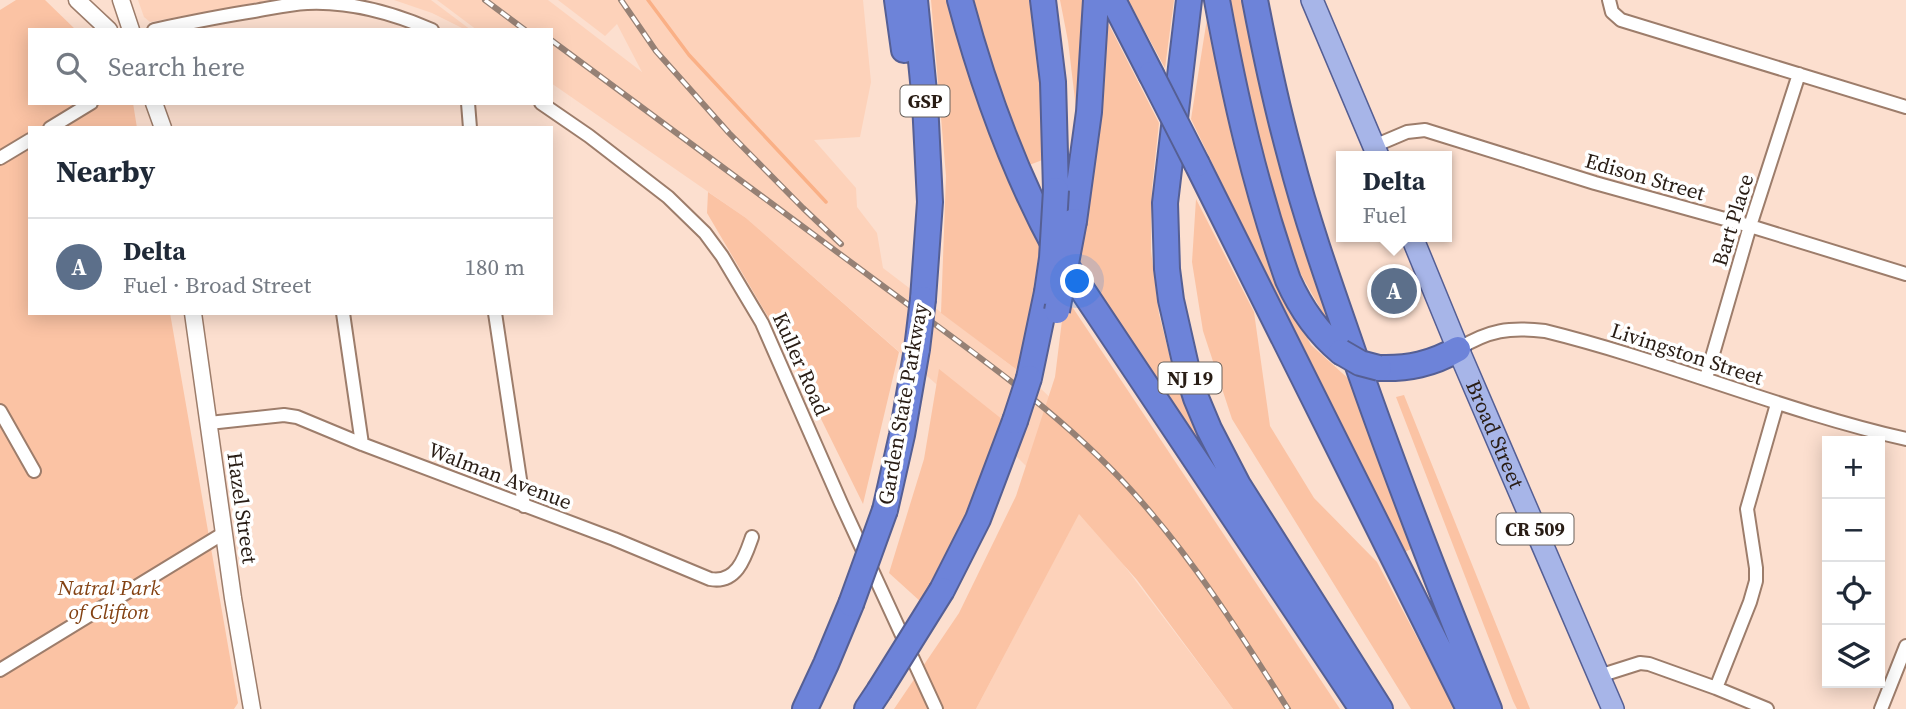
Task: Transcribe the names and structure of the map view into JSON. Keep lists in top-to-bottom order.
{
  "streets": {
    "highway": ["GSP", "NJ 19", "Garden State Parkway"],
    "main road": ["Broad Street", "CR 509"],
    "street": [
      "Edison Street",
      "Bart Place",
      "Livingston Street",
      "Kuller Road",
      "Walman Avenue",
      "Hazel Street"
    ]
  },
  "crossings": [
    ["Edison Street", "Bart Place"],
    ["Bart Place", "Livingston Street"],
    ["Livingston Street", "Broad Street"],
    ["Walman Avenue", "Hazel Street"]
  ],
  "parks": ["Natral Park of Clifton"],
  "page": {
    "search": "Search here",
    "heading": "Nearby",
    "popup": ["Delta", "Fuel"],
    "list": [
      {
        "mark": "A",
        "name": "Delta",
        "note": "Fuel · Broad Street",
        "value": "180 m"
      }
    ],
    "pins": "A",
    "map_buttons": ["+", "−"]
  }
}
